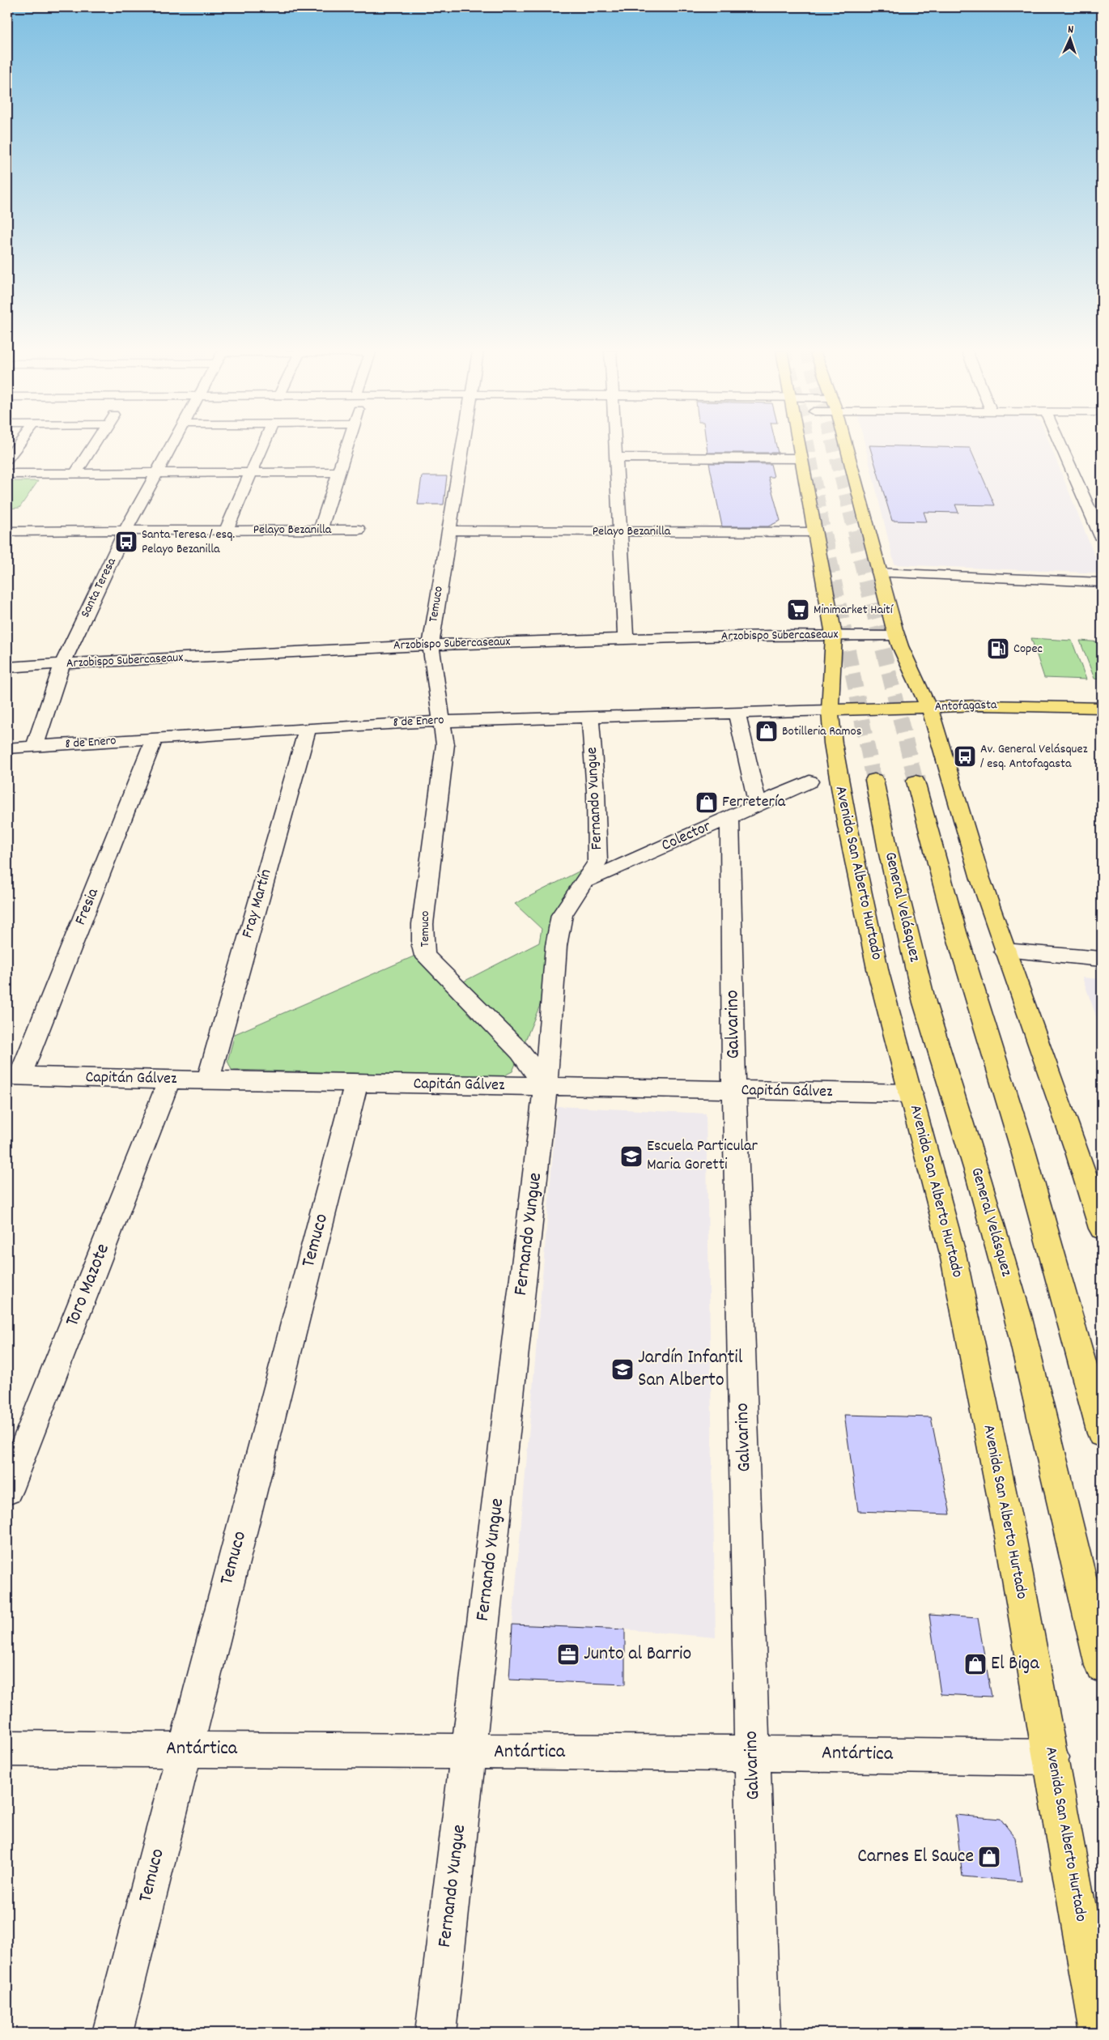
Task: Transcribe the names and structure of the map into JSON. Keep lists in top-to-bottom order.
{
  "streets": {
    "main road": ["Antofagasta", "Avenida San Alberto Hurtado", "General Velásquez"],
    "street": [
      "Pelayo Bezanilla",
      "Santa Teresa",
      "Temuco",
      "Arzobispo Subercaseaux",
      "8 de Enero",
      "Fernando Yungue",
      "Colector",
      "Fray Martín",
      "Fresia",
      "Galvarino",
      "Capitán Gálvez",
      "Toro Mazote",
      "Antártica"
    ]
  },
  "crossings": [
    ["Pelayo Bezanilla", "Santa Teresa"],
    ["Pelayo Bezanilla", "Temuco"],
    ["Pelayo Bezanilla", "Avenida San Alberto Hurtado"],
    ["Santa Teresa", "Arzobispo Subercaseaux"],
    ["Santa Teresa", "8 de Enero"],
    ["Temuco", "Arzobispo Subercaseaux"],
    ["Temuco", "8 de Enero"],
    ["Temuco", "Fernando Yungue"],
    ["Temuco", "Capitán Gálvez"],
    ["Temuco", "Antártica"],
    ["Arzobispo Subercaseaux", "Avenida San Alberto Hurtado"],
    ["Antofagasta", "8 de Enero"],
    ["Antofagasta", "Avenida San Alberto Hurtado"],
    ["8 de Enero", "Fernando Yungue"],
    ["8 de Enero", "Avenida San Alberto Hurtado"],
    ["8 de Enero", "Fray Martín"],
    ["8 de Enero", "Fresia"],
    ["Fernando Yungue", "Colector"],
    ["Fernando Yungue", "Capitán Gálvez"],
    ["Fernando Yungue", "Antártica"],
    ["Colector", "Galvarino"],
    ["Avenida San Alberto Hurtado", "Capitán Gálvez"],
    ["Avenida San Alberto Hurtado", "Antártica"],
    ["Fray Martín", "Capitán Gálvez"],
    ["Fresia", "Capitán Gálvez"],
    ["Galvarino", "Capitán Gálvez"],
    ["Galvarino", "Antártica"],
    ["Capitán Gálvez", "Toro Mazote"]
  ],
  "places": {
    "bus stop": ["Santa Teresa / esq. Pelayo Bezanilla", "Av. General Velásquez / esq. Antofagasta"],
    "supermarket": ["Minimarket Haití"],
    "fuel station": ["Copec"],
    "shop": [
      "Botilleria Ramos",
      "Ferretería",
      "El Biga",
      "Carnes El Sauce"
    ],
    "school or university": ["Escuela Particular Maria Goretti", "Jardín Infantil San Alberto"],
    "office": ["Junto al Barrio"]
  },
  "north": "top"
}
